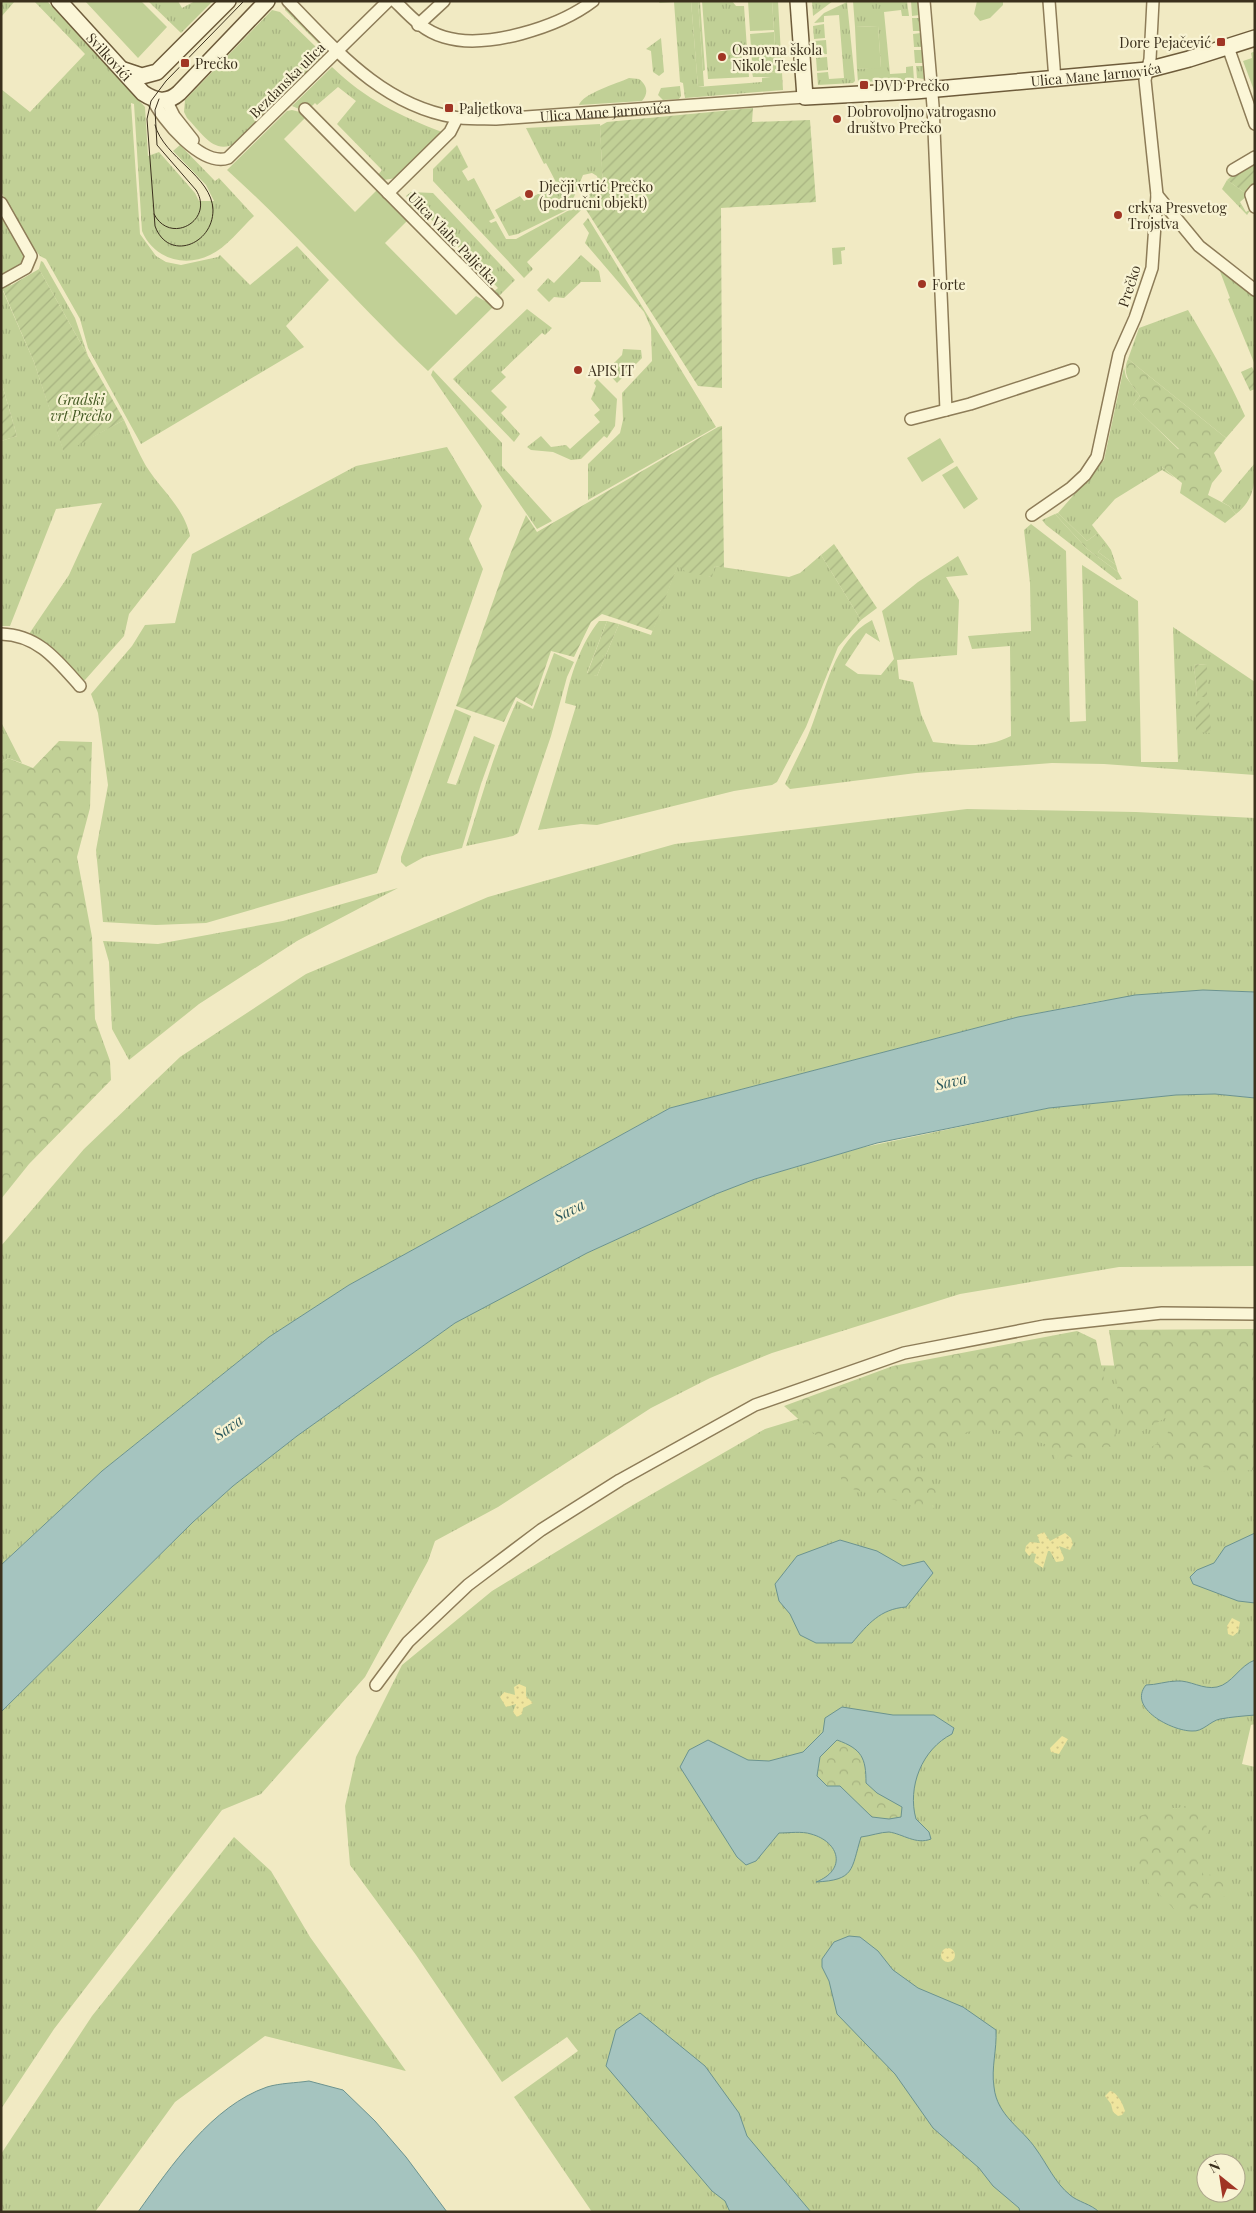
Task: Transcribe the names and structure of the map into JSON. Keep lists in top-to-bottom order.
{
  "streets": {
    "street": [
      "Svilkovići",
      "Ulica Mane Jarnovića",
      "Bezdanska ulica",
      "Ulica Vlahe Paljetka",
      "Prečko"
    ]
  },
  "crossings": [
    ["Svilkovići", "Bezdanska ulica"],
    ["Ulica Mane Jarnovića", "Bezdanska ulica"],
    ["Ulica Mane Jarnovića", "Ulica Vlahe Paljetka"],
    ["Ulica Mane Jarnovića", "Prečko"]
  ],
  "water": ["Sava"],
  "parks": ["Gradski vrt Prečko"],
  "places": {
    "transit": [
      "Dore Pejačević",
      "Prečko",
      "DVD Prečko",
      "Paljetkova"
    ],
    "other": [
      "Osnovna škola Nikole Tesle",
      "Dobrovoljno vatrogasno društvo Prečko",
      "Dječji vrtić Prečko (područni objekt)",
      "crkva Presvetog Trojstva",
      "Forte",
      "APIS IT"
    ]
  },
  "north": "top left"
}
